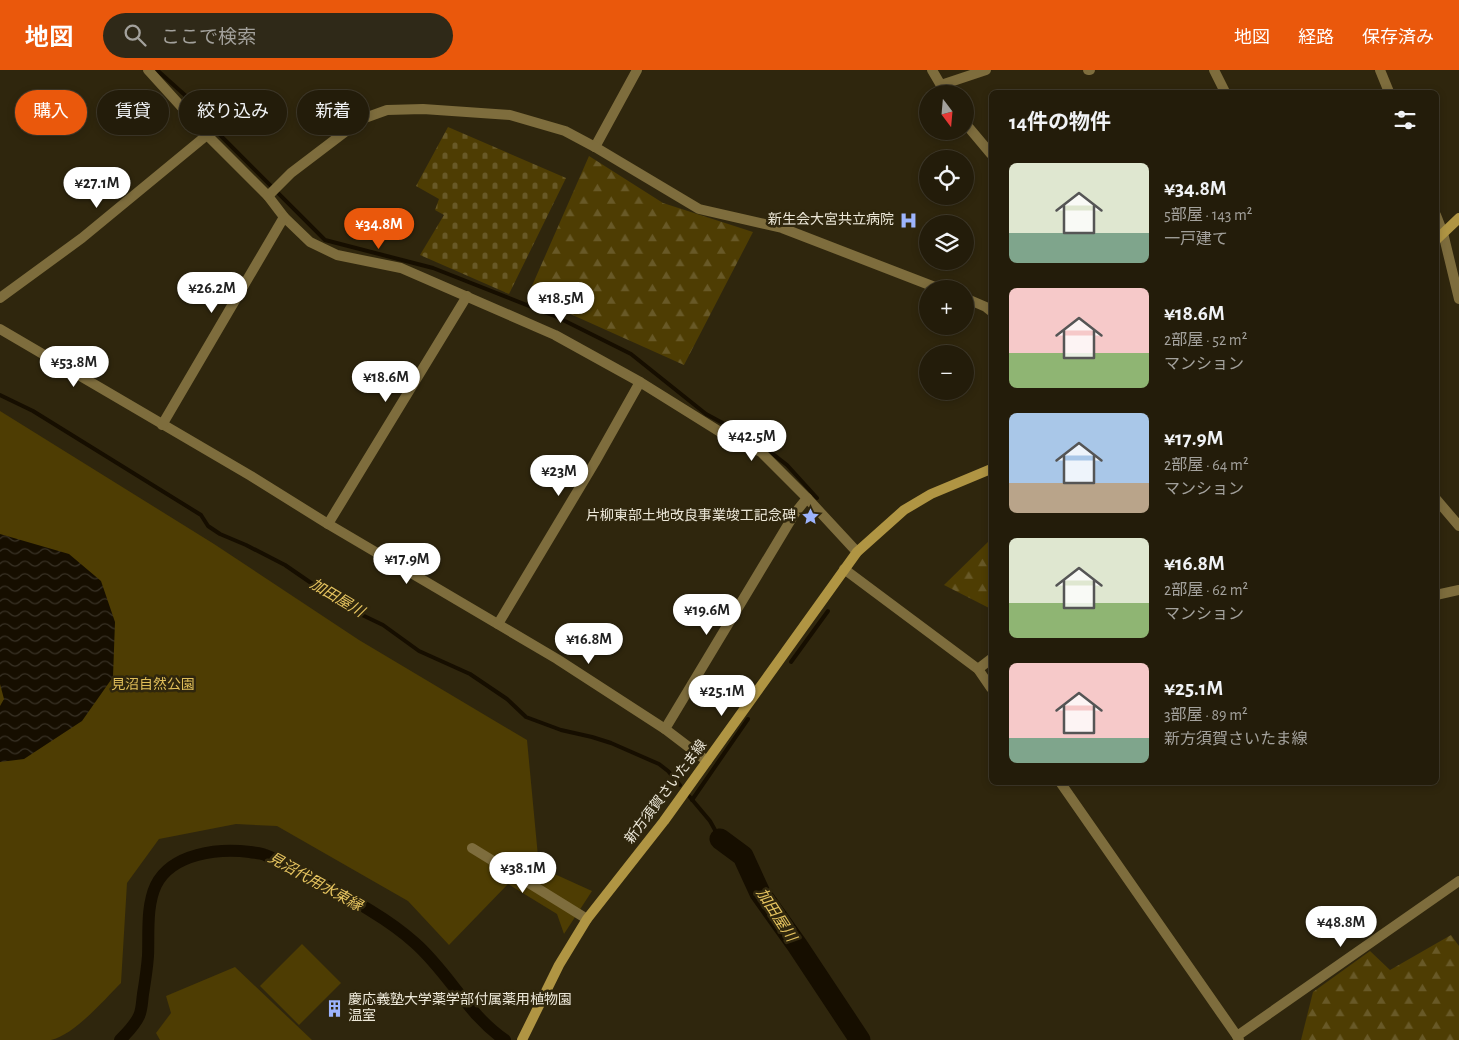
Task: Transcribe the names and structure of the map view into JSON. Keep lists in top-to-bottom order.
{
  "streets": {
    "main road": ["新方須賀さいたま線"]
  },
  "water": ["加田屋川", "見沼代用水東縁"],
  "parks": ["見沼自然公園"],
  "places": {
    "hospital": ["新生会大宮共立病院"],
    "place": ["片柳東部土地改良事業竣工記念碑"],
    "building": ["慶応義塾大学薬学部付属薬用植物園 温室"]
  },
  "north": "bottom",
  "page": {
    "header": "地図",
    "search": "ここで検索",
    "nav": ["地図", "経路", "保存済み"],
    "map_buttons": ["+", "−"],
    "chip": [
      "購入",
      "賃貸",
      "絞り込み",
      "新着"
    ],
    "heading": "14件の物件",
    "list": [
      {
        "name": "¥34.8M",
        "note": "5部屋 · 143 m² · 一戸建て"
      },
      {
        "name": "¥18.6M",
        "note": "2部屋 · 52 m² · マンション"
      },
      {
        "name": "¥17.9M",
        "note": "2部屋 · 64 m² · マンション"
      },
      {
        "name": "¥16.8M",
        "note": "2部屋 · 62 m² · マンション"
      },
      {
        "name": "¥25.1M",
        "note": "3部屋 · 89 m² · 新方須賀さいたま線"
      }
    ],
    "price": [
      "¥27.1M",
      "¥34.8M",
      "¥26.2M",
      "¥18.5M",
      "¥53.8M",
      "¥18.6M",
      "¥42.5M",
      "¥23M",
      "¥17.9M",
      "¥19.6M",
      "¥16.8M",
      "¥25.1M",
      "¥38.1M",
      "¥48.8M"
    ]
  }
}
